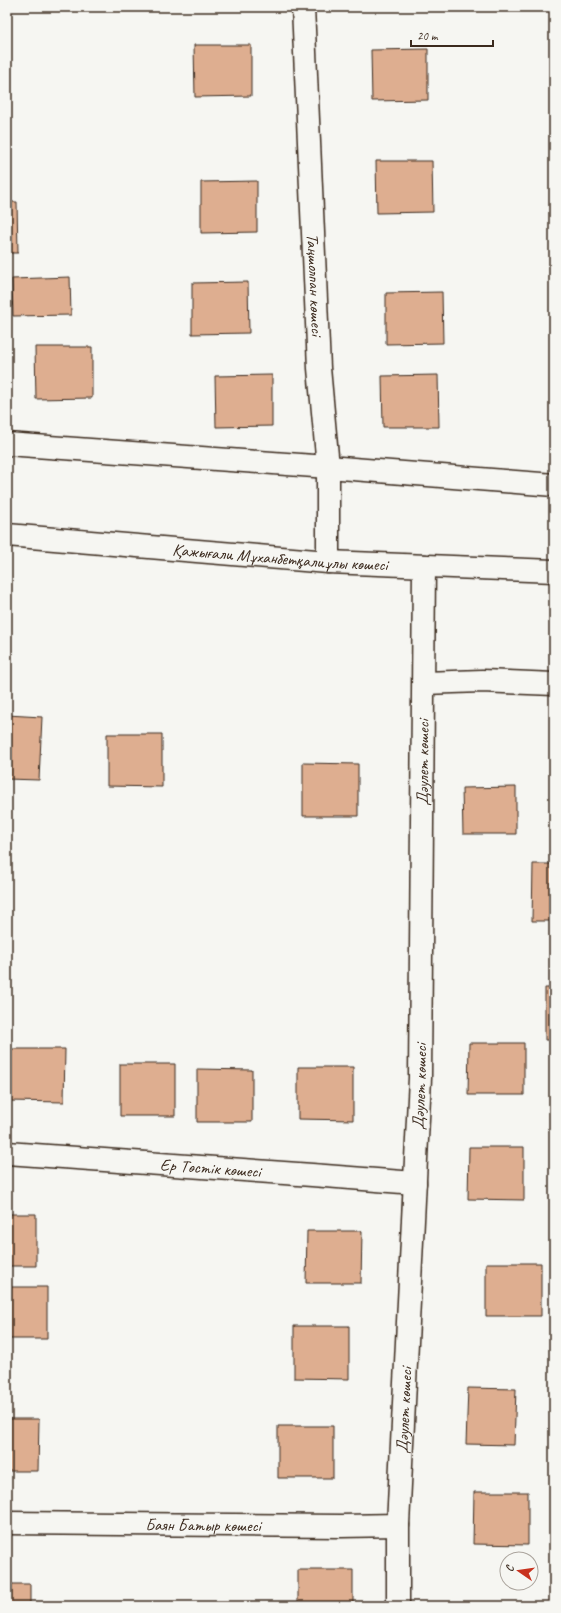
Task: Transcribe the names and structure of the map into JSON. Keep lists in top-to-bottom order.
{
  "streets": {
    "street": [
      "Таңшолпан көшесі",
      "Қажығали Мұханбетқалиұлы көшесі",
      "Дәулет көшесі",
      "Ер Төстік көшесі",
      "Баян Батыр көшесі"
    ]
  },
  "crossings": [
    ["Таңшолпан көшесі", "Қажығали Мұханбетқалиұлы көшесі"],
    ["Қажығали Мұханбетқалиұлы көшесі", "Дәулет көшесі"],
    ["Дәулет көшесі", "Ер Төстік көшесі"],
    ["Дәулет көшесі", "Баян Батыр көшесі"]
  ],
  "scale_bar": "20 m",
  "north": "left"
}
